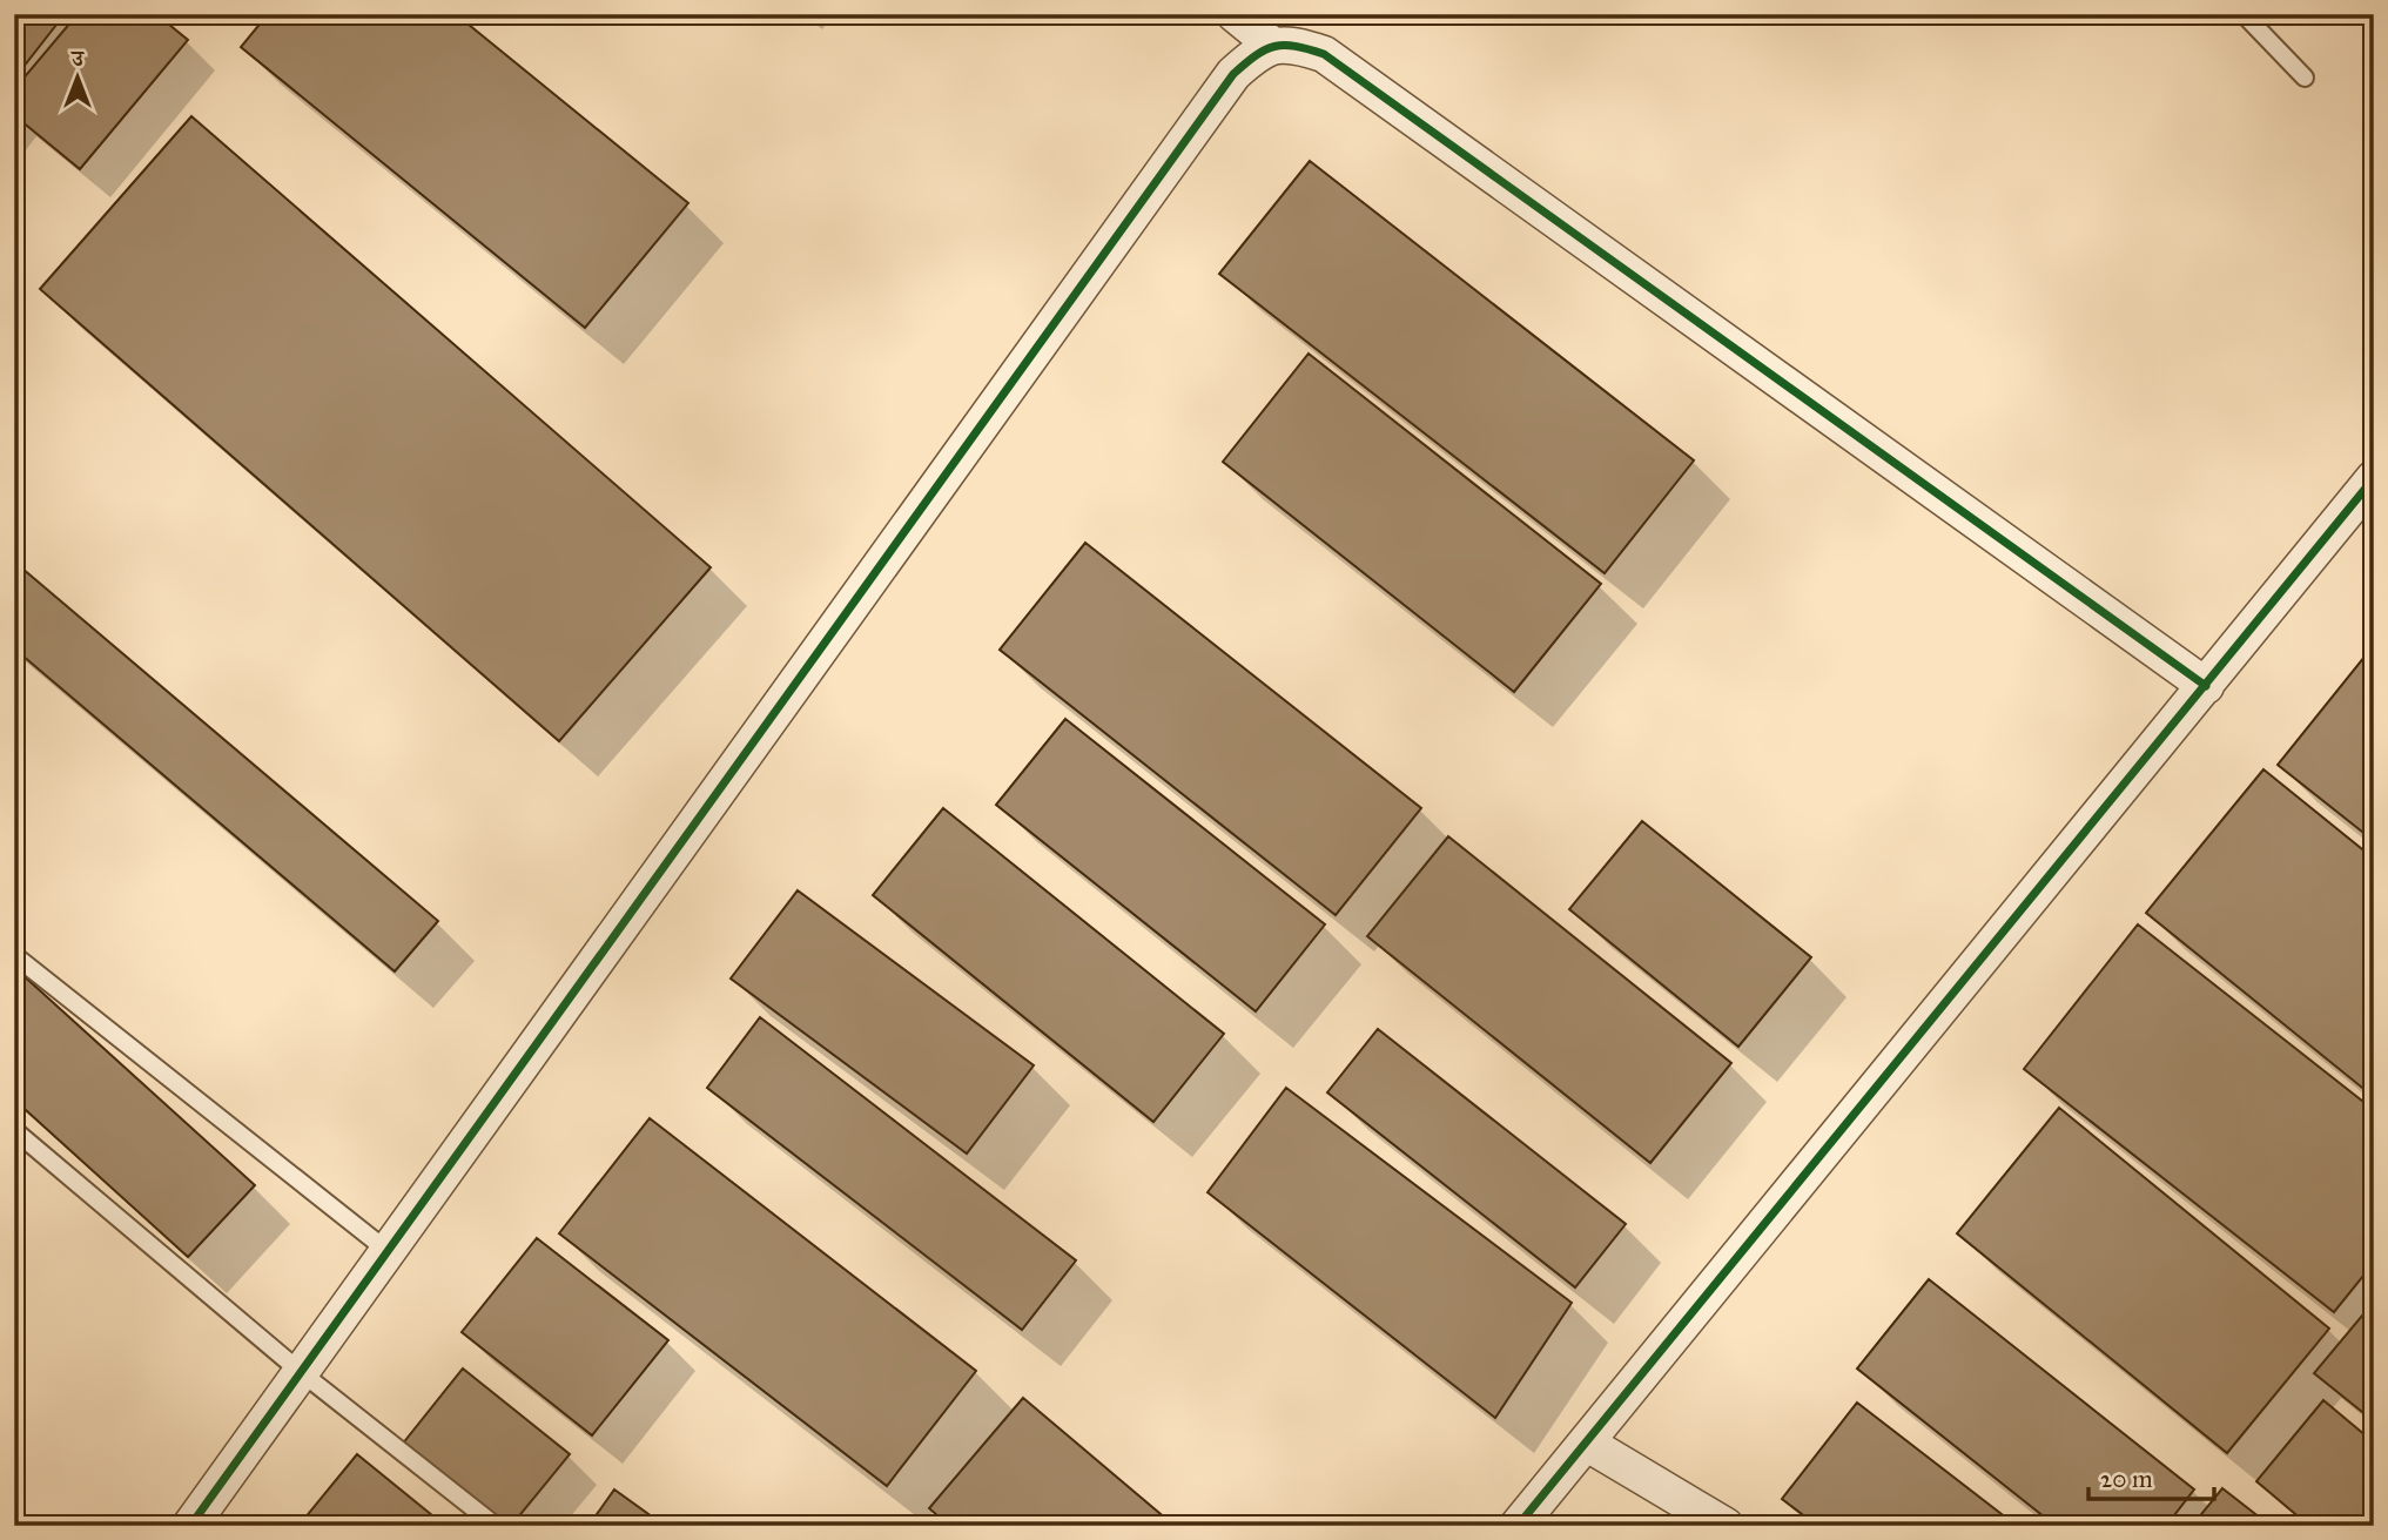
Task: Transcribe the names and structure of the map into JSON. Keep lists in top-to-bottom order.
{
  "scale_bar": "20 m",
  "north": "top"
}
